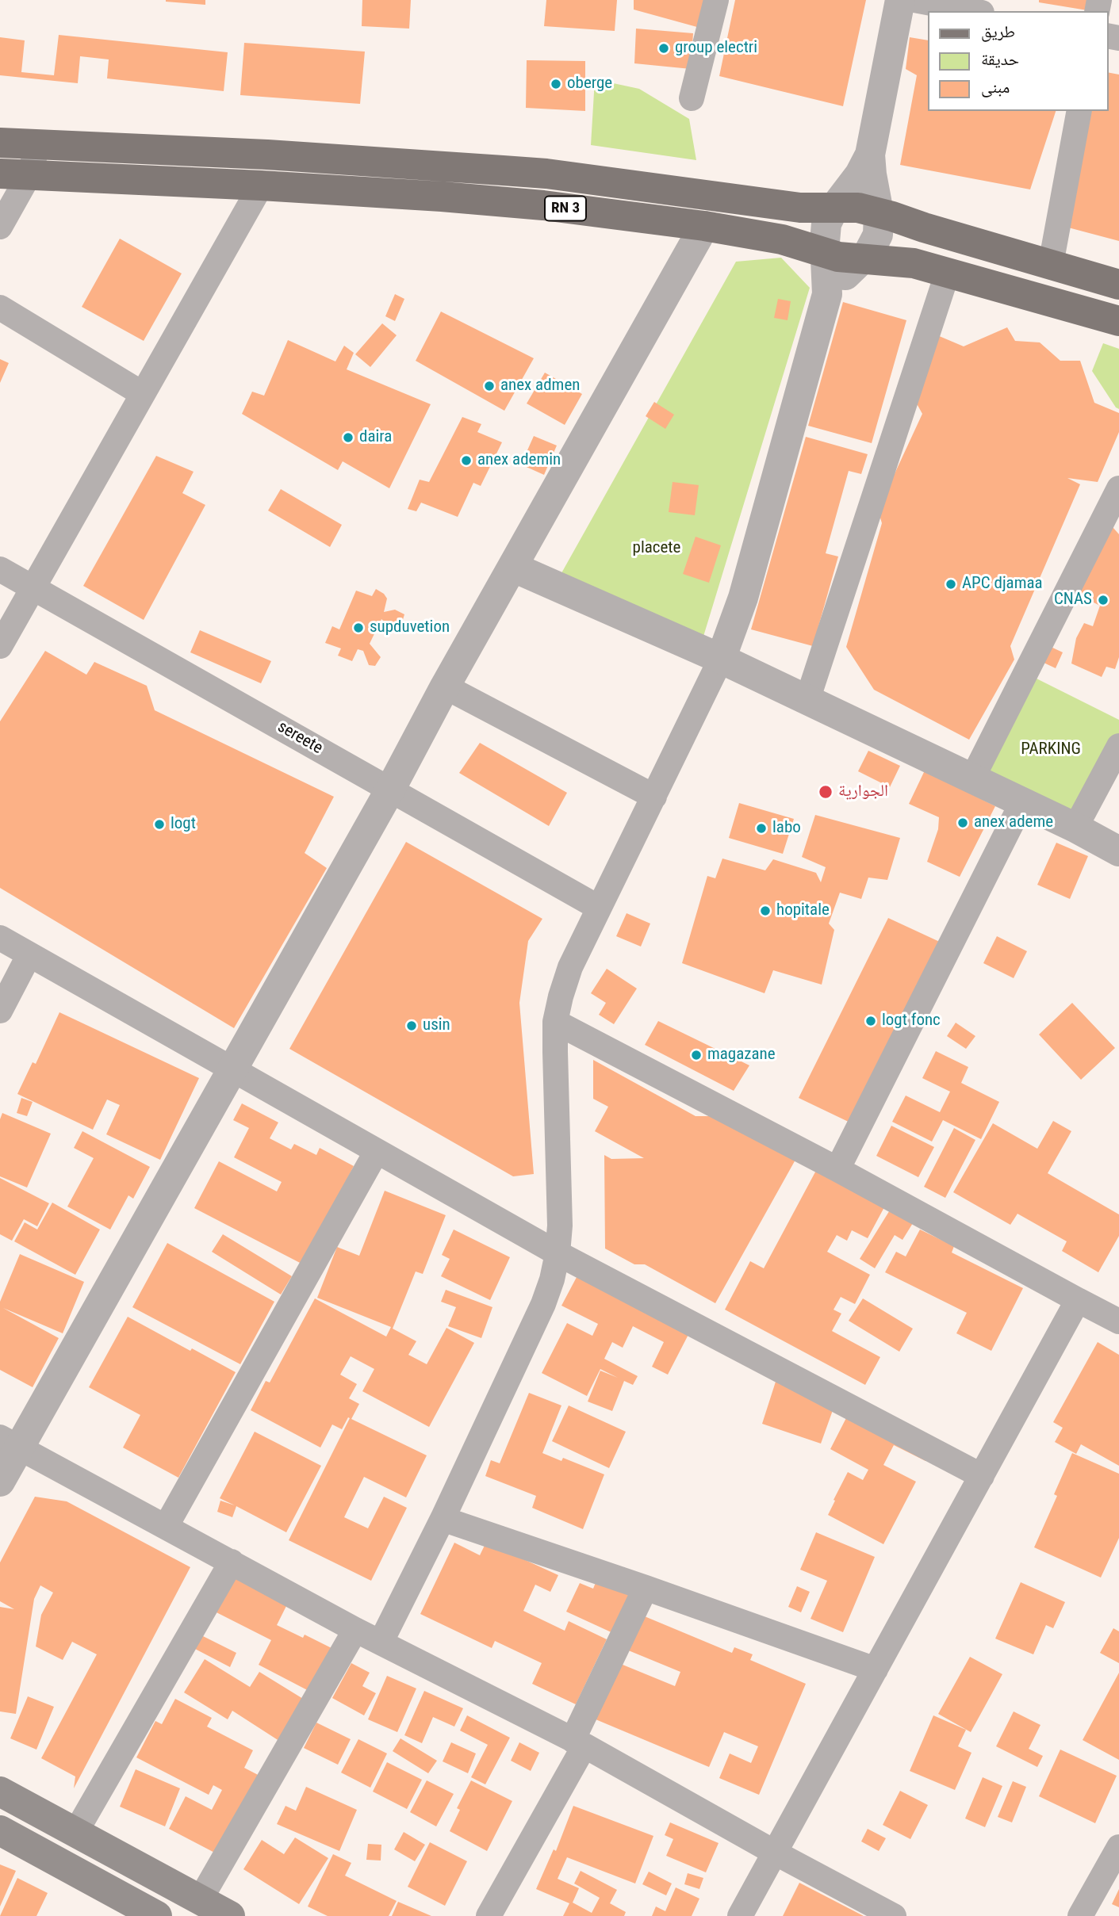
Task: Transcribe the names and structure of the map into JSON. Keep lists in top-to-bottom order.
{
  "streets": {
    "main road": ["RN 3"],
    "street": ["sereete"]
  },
  "parks": ["placete", "PARKING"],
  "places": [
    "group electri",
    "oberge",
    "anex admen",
    "daira",
    "anex ademin",
    "APC djamaa",
    "CNAS",
    "supduvetion",
    "الجوارية",
    "anex ademe",
    "logt",
    "labo",
    "hopitale",
    "logt fonc",
    "usin",
    "magazane"
  ],
  "legend": ["طريق", "حديقة", "مبنى"]
}
